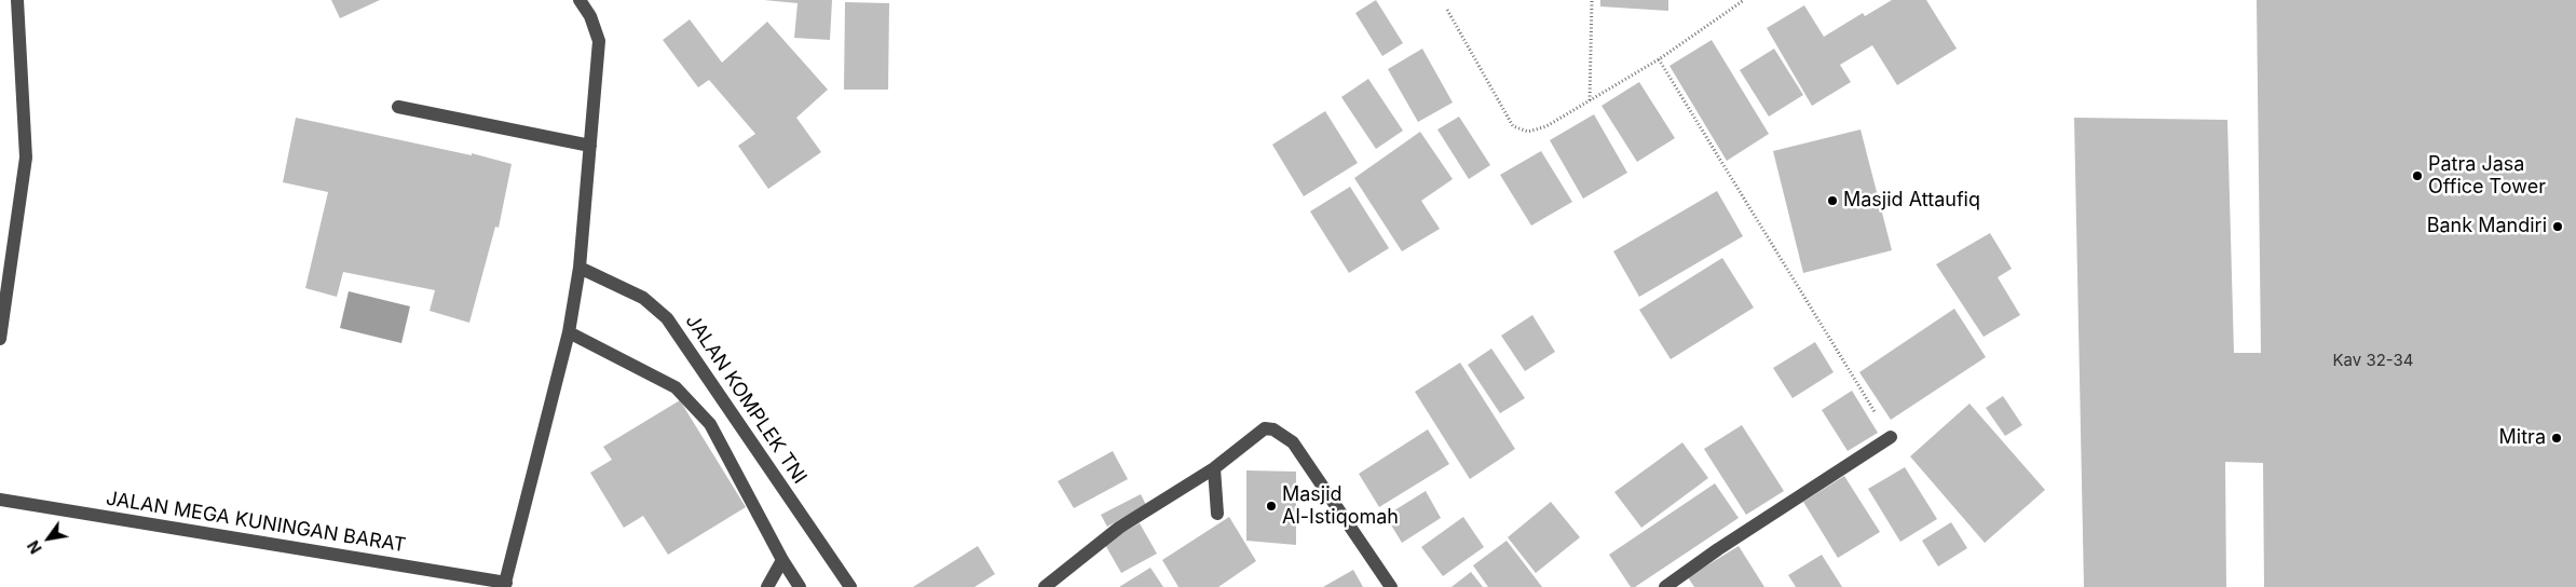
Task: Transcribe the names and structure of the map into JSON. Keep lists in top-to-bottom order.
{
  "streets": {
    "street": ["JALAN KOMPLEK TNI", "JALAN MEGA KUNINGAN BARAT"]
  },
  "places": [
    "Patra Jasa Office Tower",
    "Masjid Attaufiq",
    "Bank Mandiri",
    "Mitra",
    "Masjid Al-Istiqomah"
  ],
  "house_numbers": ["Kav 32-34"],
  "north": "bottom left"
}
